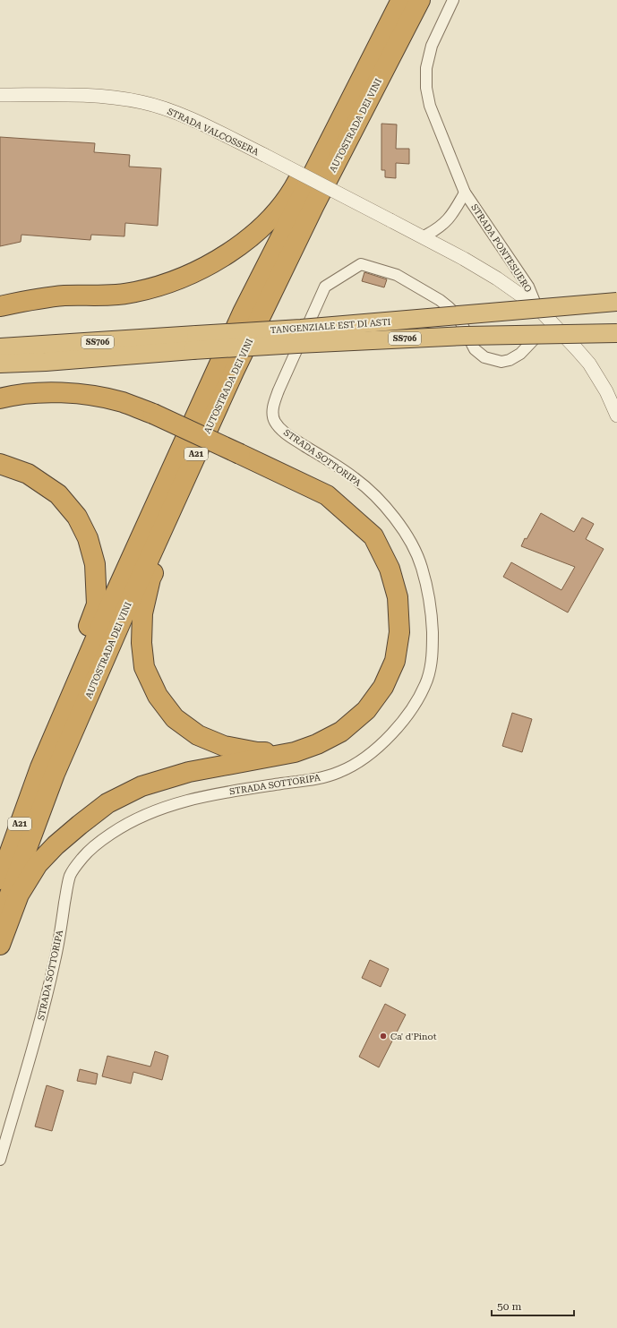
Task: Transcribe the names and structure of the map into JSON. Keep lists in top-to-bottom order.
{
  "streets": {
    "highway": [
      "AUTOSTRADA DEI VINI",
      "TANGENZIALE EST DI ASTI",
      "SS706",
      "A21"
    ],
    "street": ["STRADA VALCOSSERA", "STRADA PONTESUERO", "STRADA SOTTORIPA"]
  },
  "crossings": [
    ["STRADA VALCOSSERA", "STRADA PONTESUERO"],
    ["STRADA VALCOSSERA", "STRADA SOTTORIPA"]
  ],
  "places": ["Ca' d'Pinot"],
  "scale_bar": "50 m"
}
